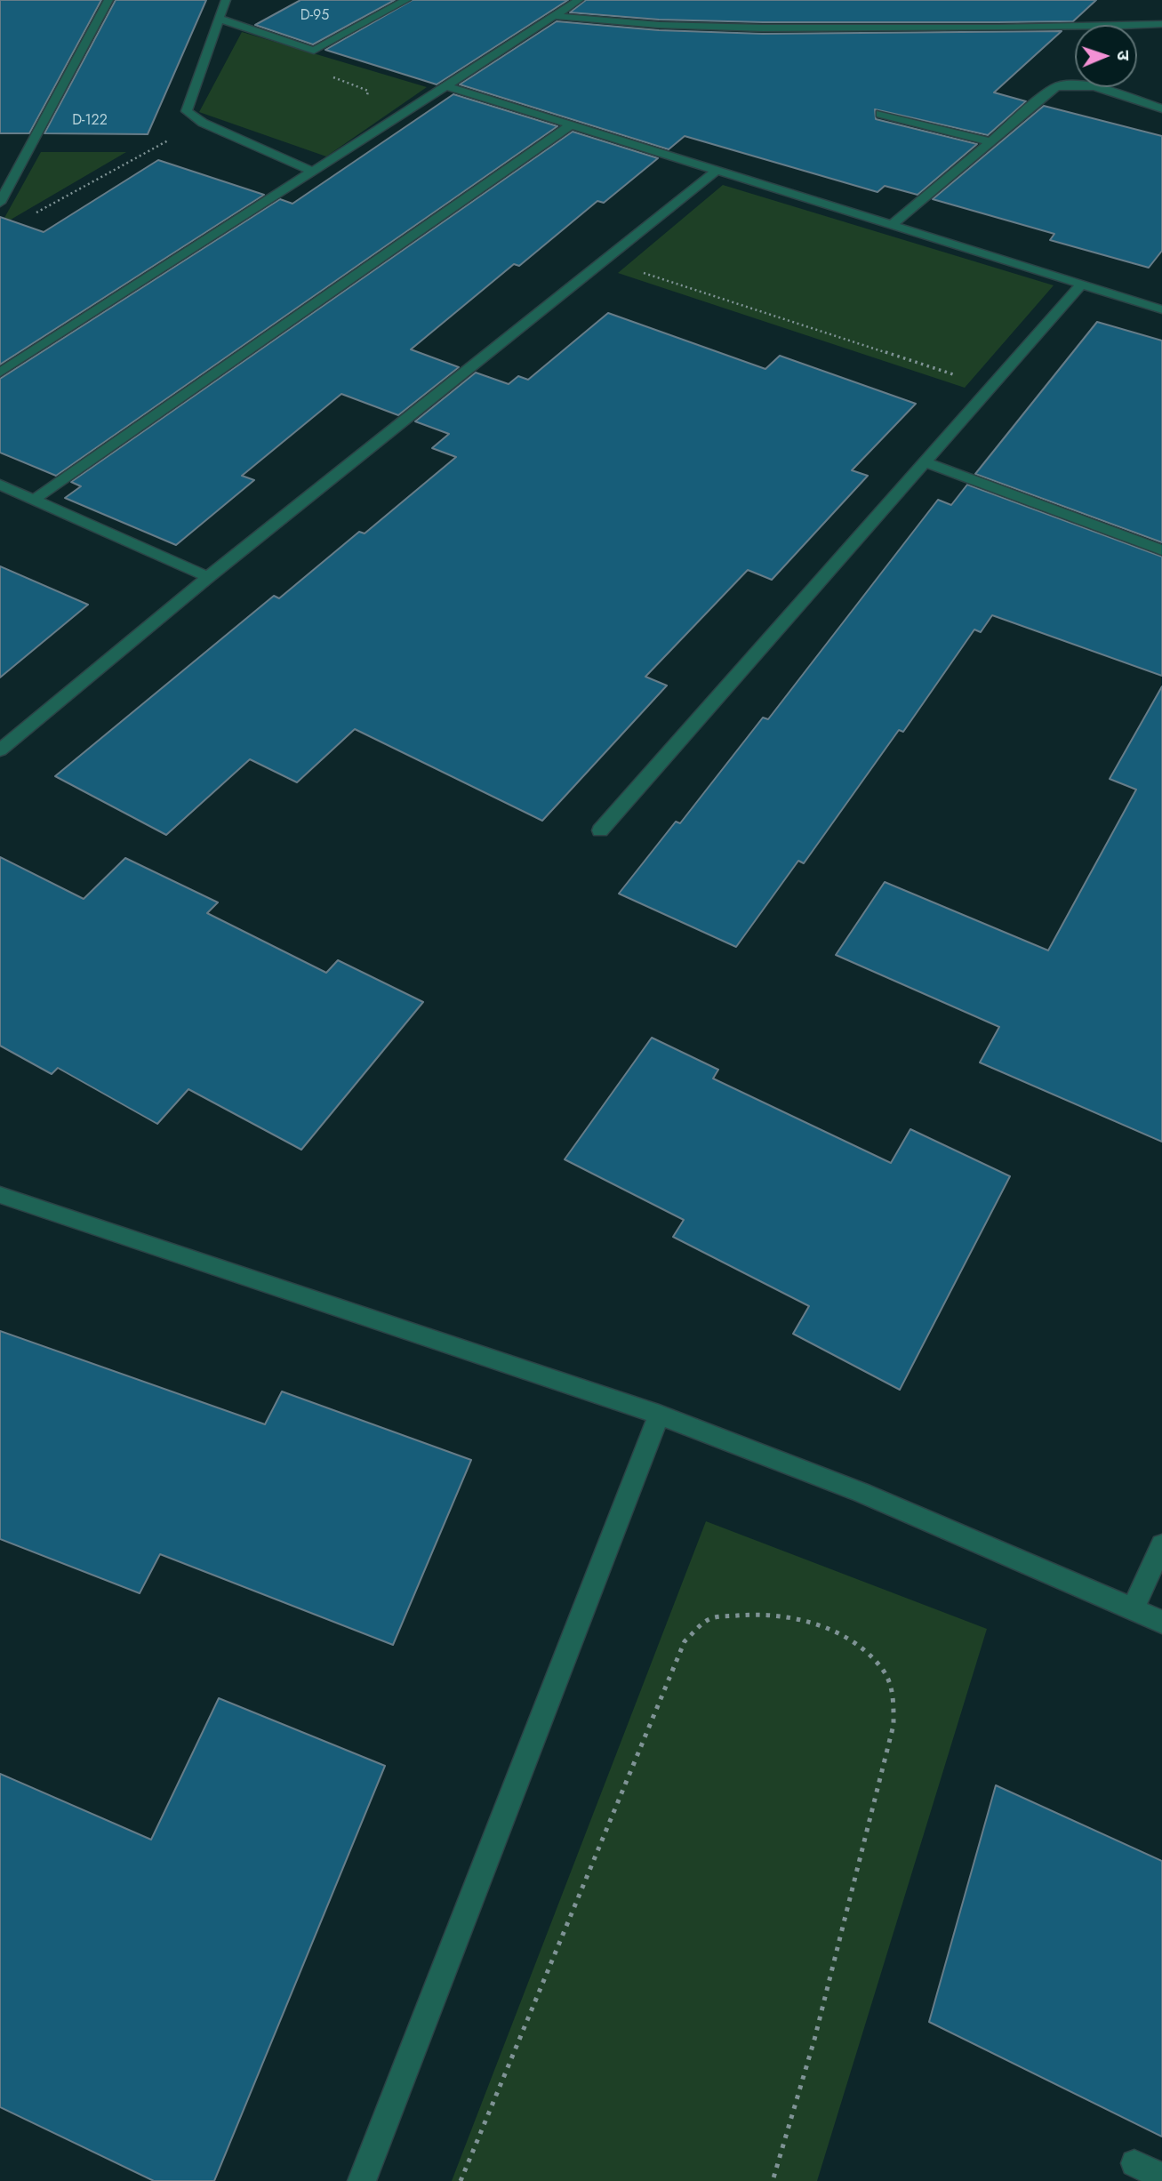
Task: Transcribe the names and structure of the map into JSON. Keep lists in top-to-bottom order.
{
  "house_numbers": ["D-95", "D-122"],
  "north": "right"
}
